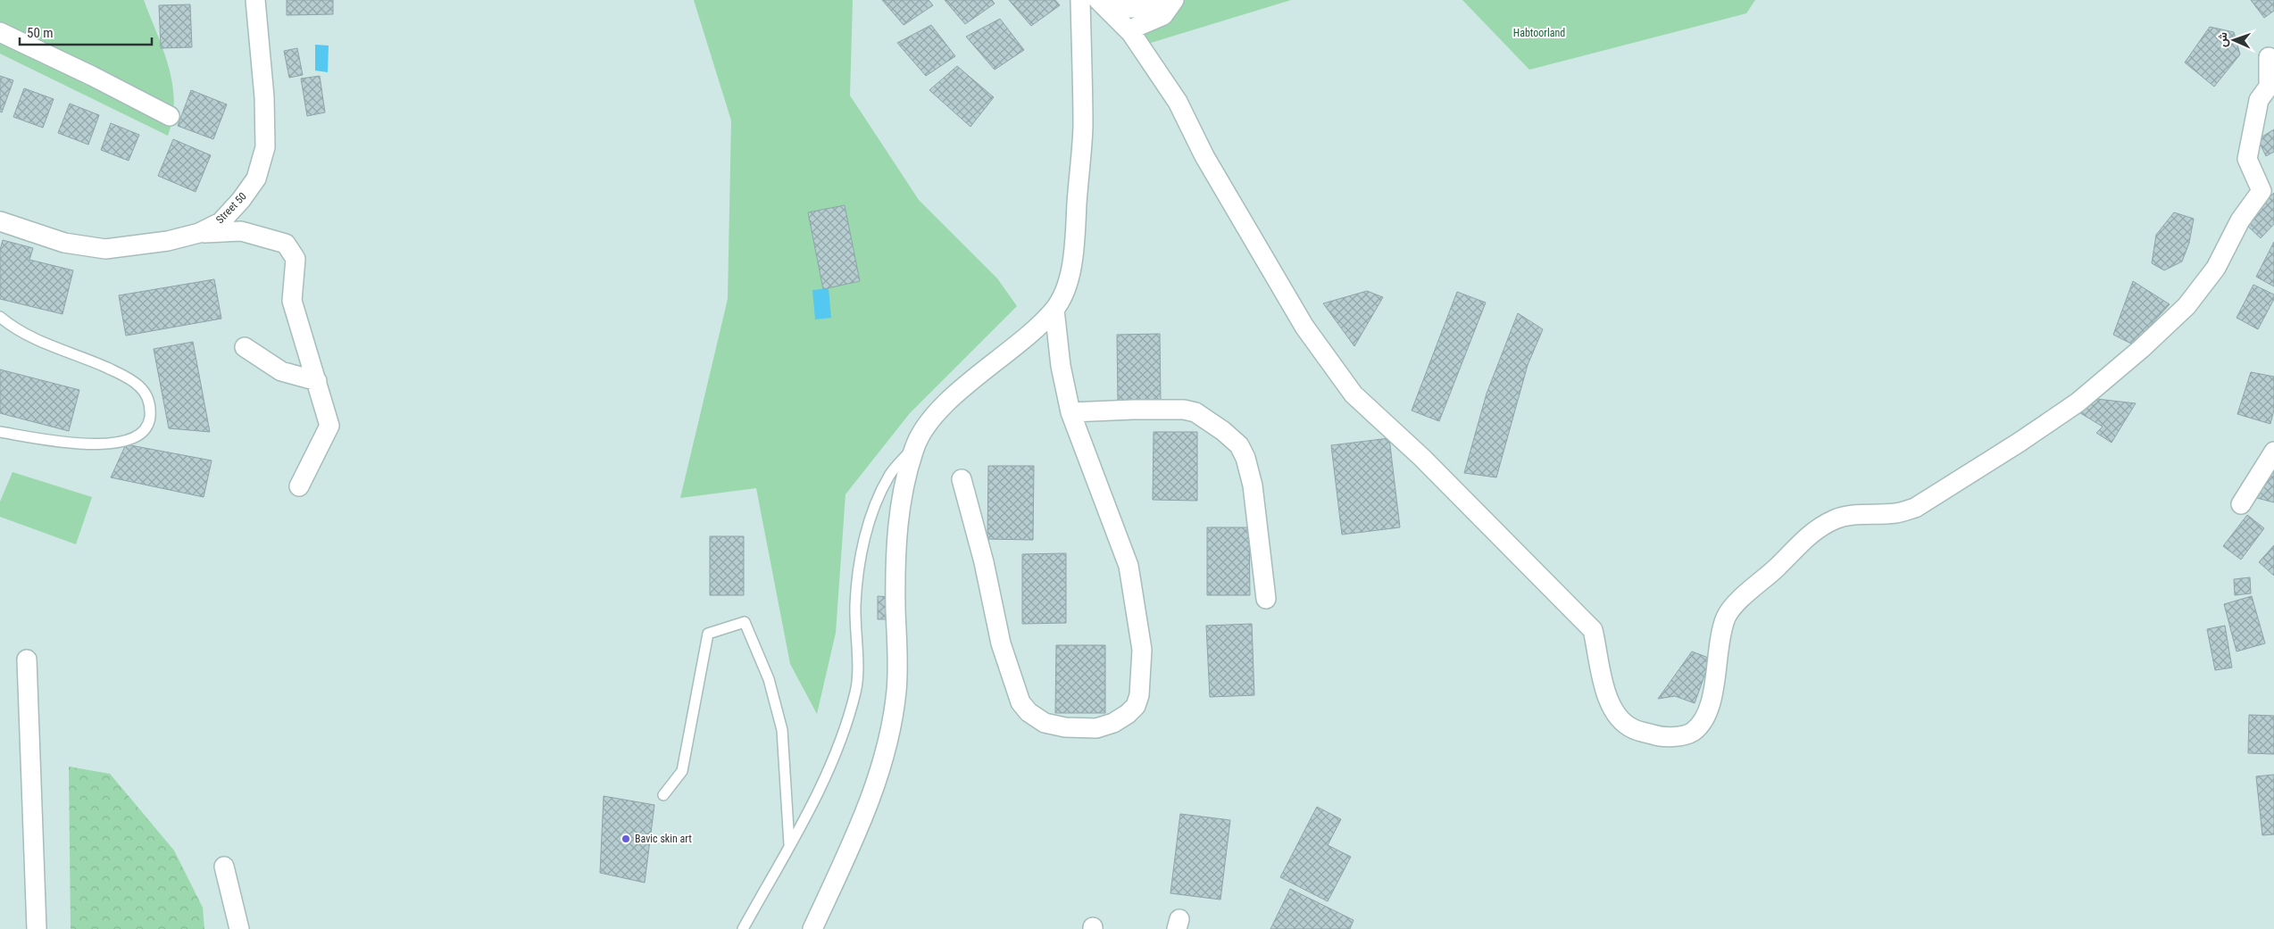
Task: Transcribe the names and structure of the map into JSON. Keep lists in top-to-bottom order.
{
  "streets": {
    "street": ["Street 50"]
  },
  "parks": ["Habtoorland"],
  "places": ["Bavic skin art"],
  "scale_bar": "50 m",
  "north": "left"
}
